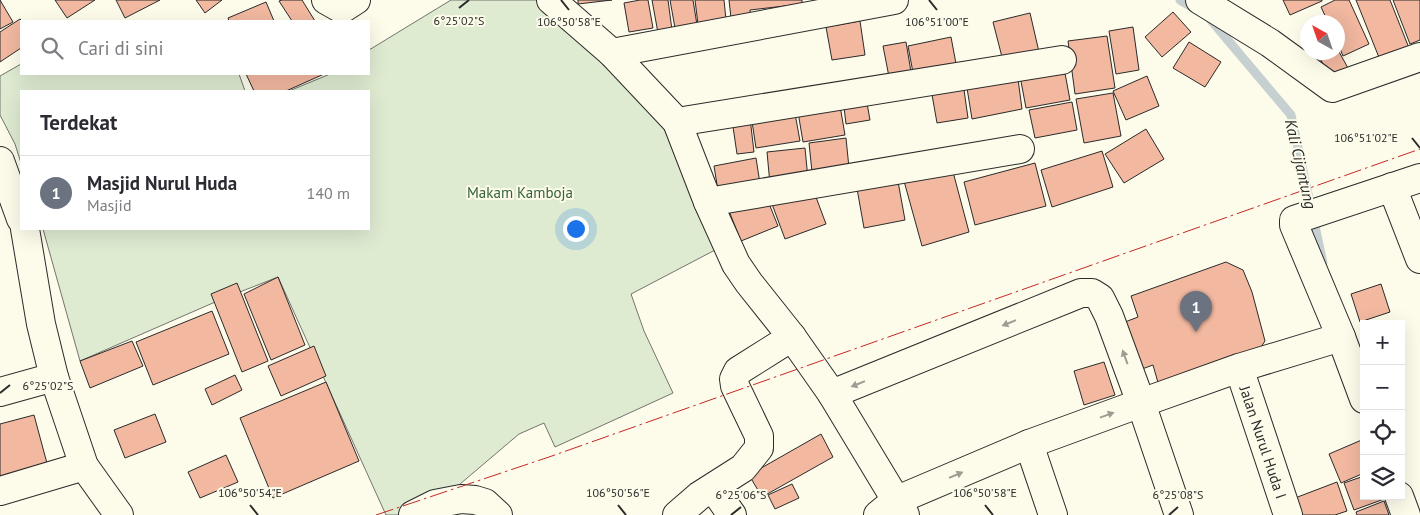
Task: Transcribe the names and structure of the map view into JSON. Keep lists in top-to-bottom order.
{
  "streets": {
    "street": ["Jalan Nurul Huda I"]
  },
  "water": ["Kali Cijantung"],
  "parks": ["Makam Kamboja"],
  "north": "top left",
  "page": {
    "search": "Cari di sini",
    "heading": "Terdekat",
    "list": [
      {
        "mark": "1",
        "name": "Masjid Nurul Huda",
        "note": "Masjid",
        "value": "140 m"
      }
    ],
    "pins": "1",
    "map_buttons": ["+", "−"]
  },
  "coordinates": [
    "6°25'02\"S",
    "106°50'58\"E",
    "106°51'00\"E",
    "106°51'02\"E",
    "106°50'54\"E",
    "106°50'56\"E",
    "6°25'06\"S",
    "6°25'08\"S"
  ]
}
